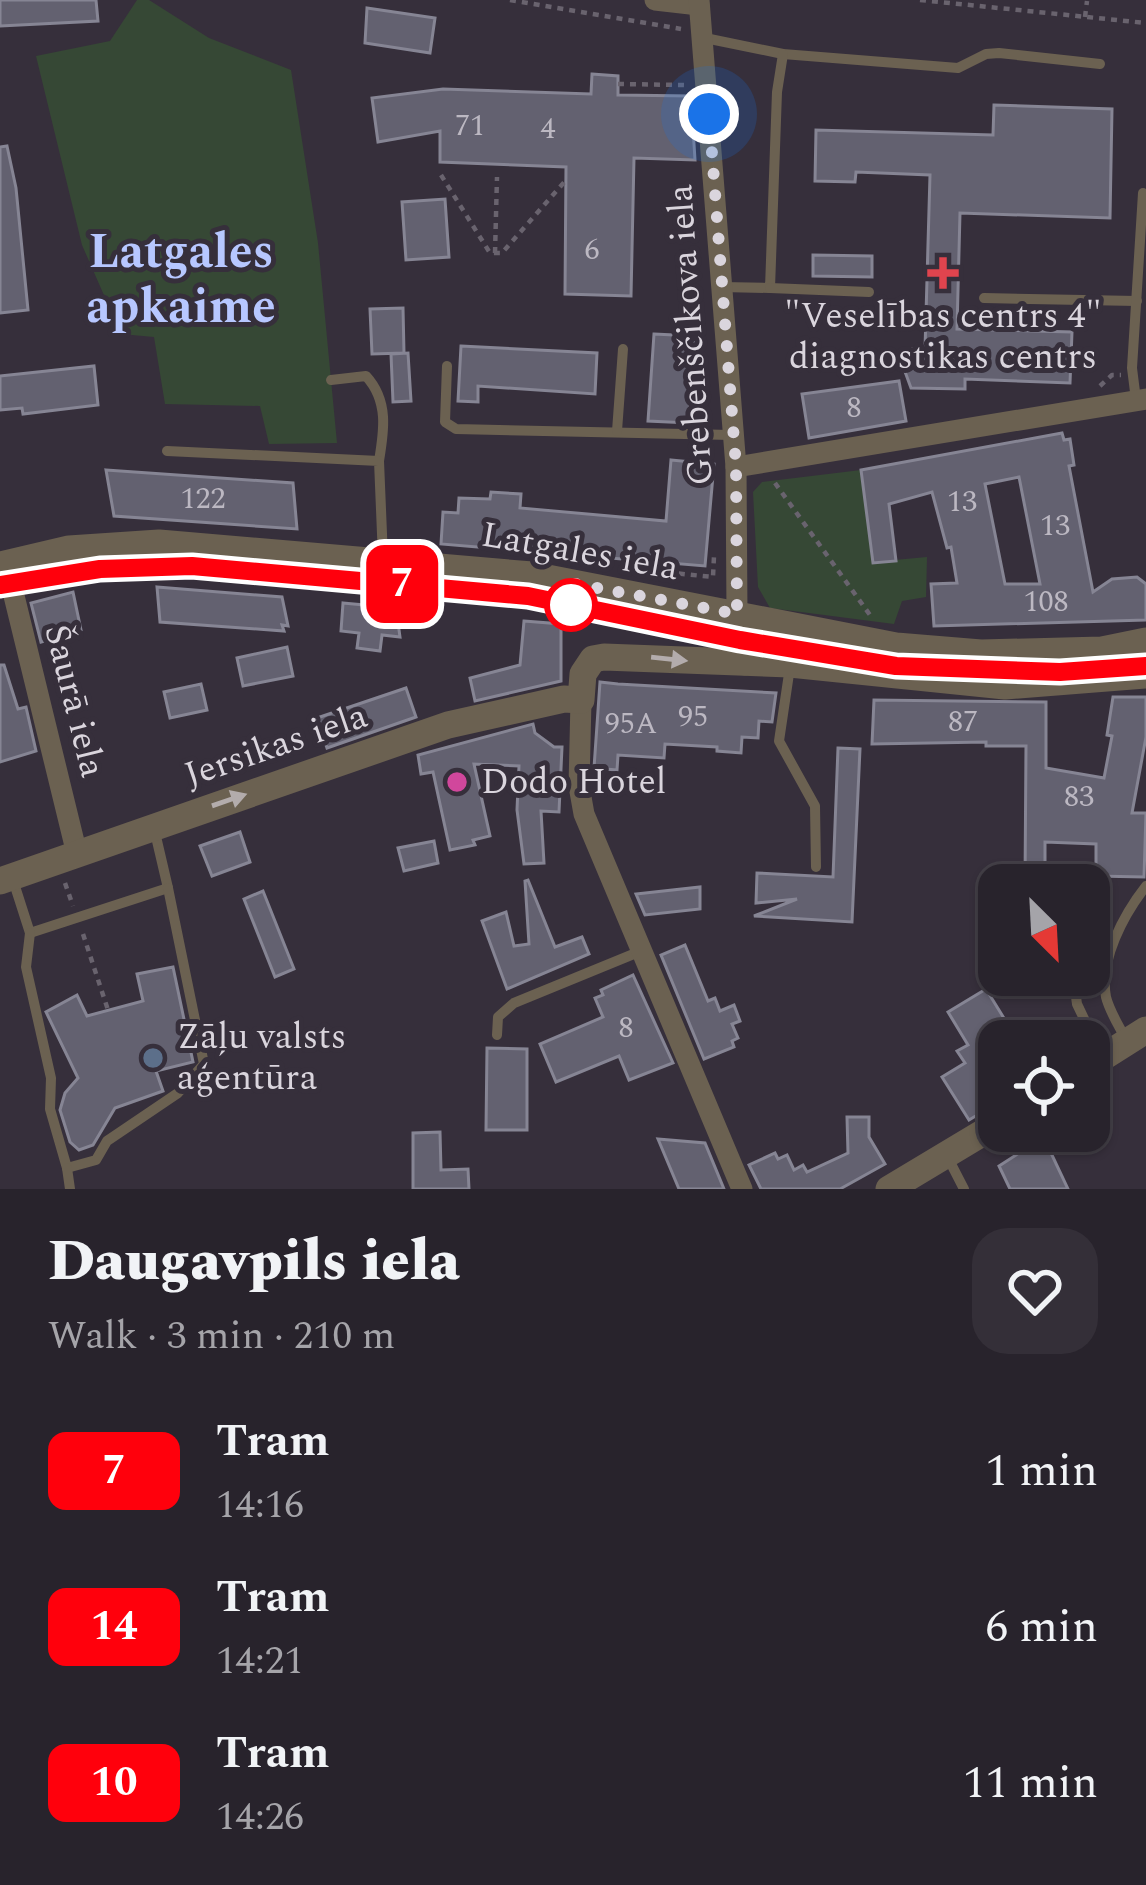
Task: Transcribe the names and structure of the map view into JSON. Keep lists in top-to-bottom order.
{
  "streets": {
    "street": [
      "Grebenščikova iela",
      "Latgales iela",
      "Šaurā iela",
      "Jersikas iela"
    ]
  },
  "crossings": [
    ["Grebenščikova iela", "Latgales iela"],
    ["Latgales iela", "Šaurā iela"],
    ["Šaurā iela", "Jersikas iela"]
  ],
  "one_way": ["Jersikas iela"],
  "districts": ["Latgales apkaime"],
  "places": {
    "health": ["\"Veselības centrs 4\" diagnostikas centrs"],
    "other": ["Dodo Hotel", "Zāļu valsts aģentūra"]
  },
  "lines": ["tram line 7"],
  "house_numbers": [
    "71",
    "4",
    "6",
    "8",
    "122",
    "13",
    "13",
    "108",
    "95",
    "87",
    "95A",
    "83",
    "8"
  ],
  "north": "bottom right",
  "page": {
    "on_map": "7",
    "heading": ["Daugavpils iela", "Walk · 3 min · 210 m"],
    "list": [
      {
        "mark": "7",
        "name": "Tram",
        "note": "14:16",
        "value": "1 min"
      },
      {
        "mark": "14",
        "name": "Tram",
        "note": "14:21",
        "value": "6 min"
      },
      {
        "mark": "10",
        "name": "Tram",
        "note": "14:26",
        "value": "11 min"
      }
    ]
  }
}
